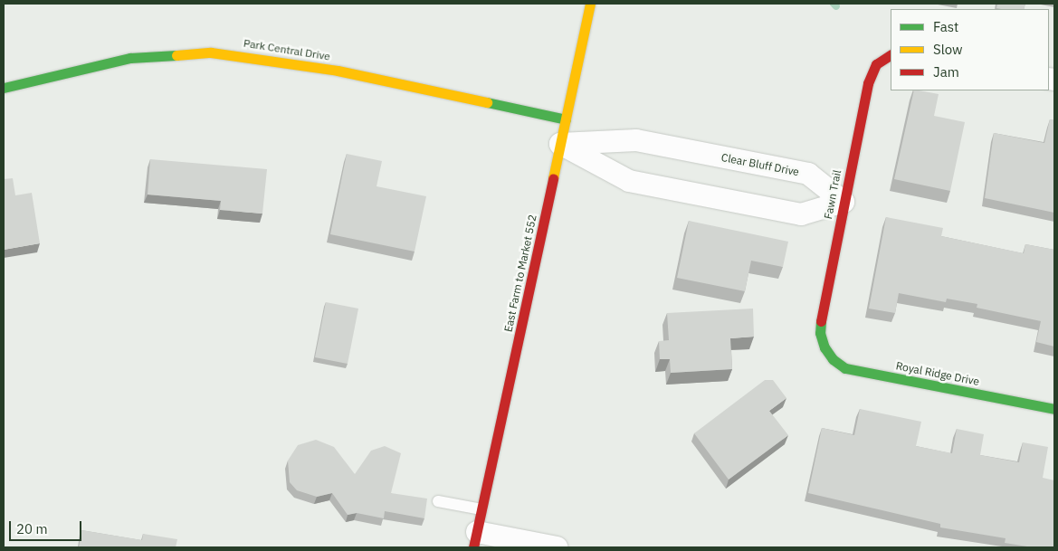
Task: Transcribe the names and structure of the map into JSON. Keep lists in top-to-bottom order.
{
  "streets": {
    "street": [
      "Park Central Drive",
      "Clear Bluff Drive",
      "Fawn Trail",
      "East Farm to Market 552",
      "Royal Ridge Drive"
    ]
  },
  "crossings": [
    ["Park Central Drive", "East Farm to Market 552"],
    ["Clear Bluff Drive", "Fawn Trail"],
    ["Clear Bluff Drive", "East Farm to Market 552"],
    ["Fawn Trail", "Royal Ridge Drive"]
  ],
  "legend": ["Fast", "Slow", "Jam"],
  "scale_bar": "20 m"
}
